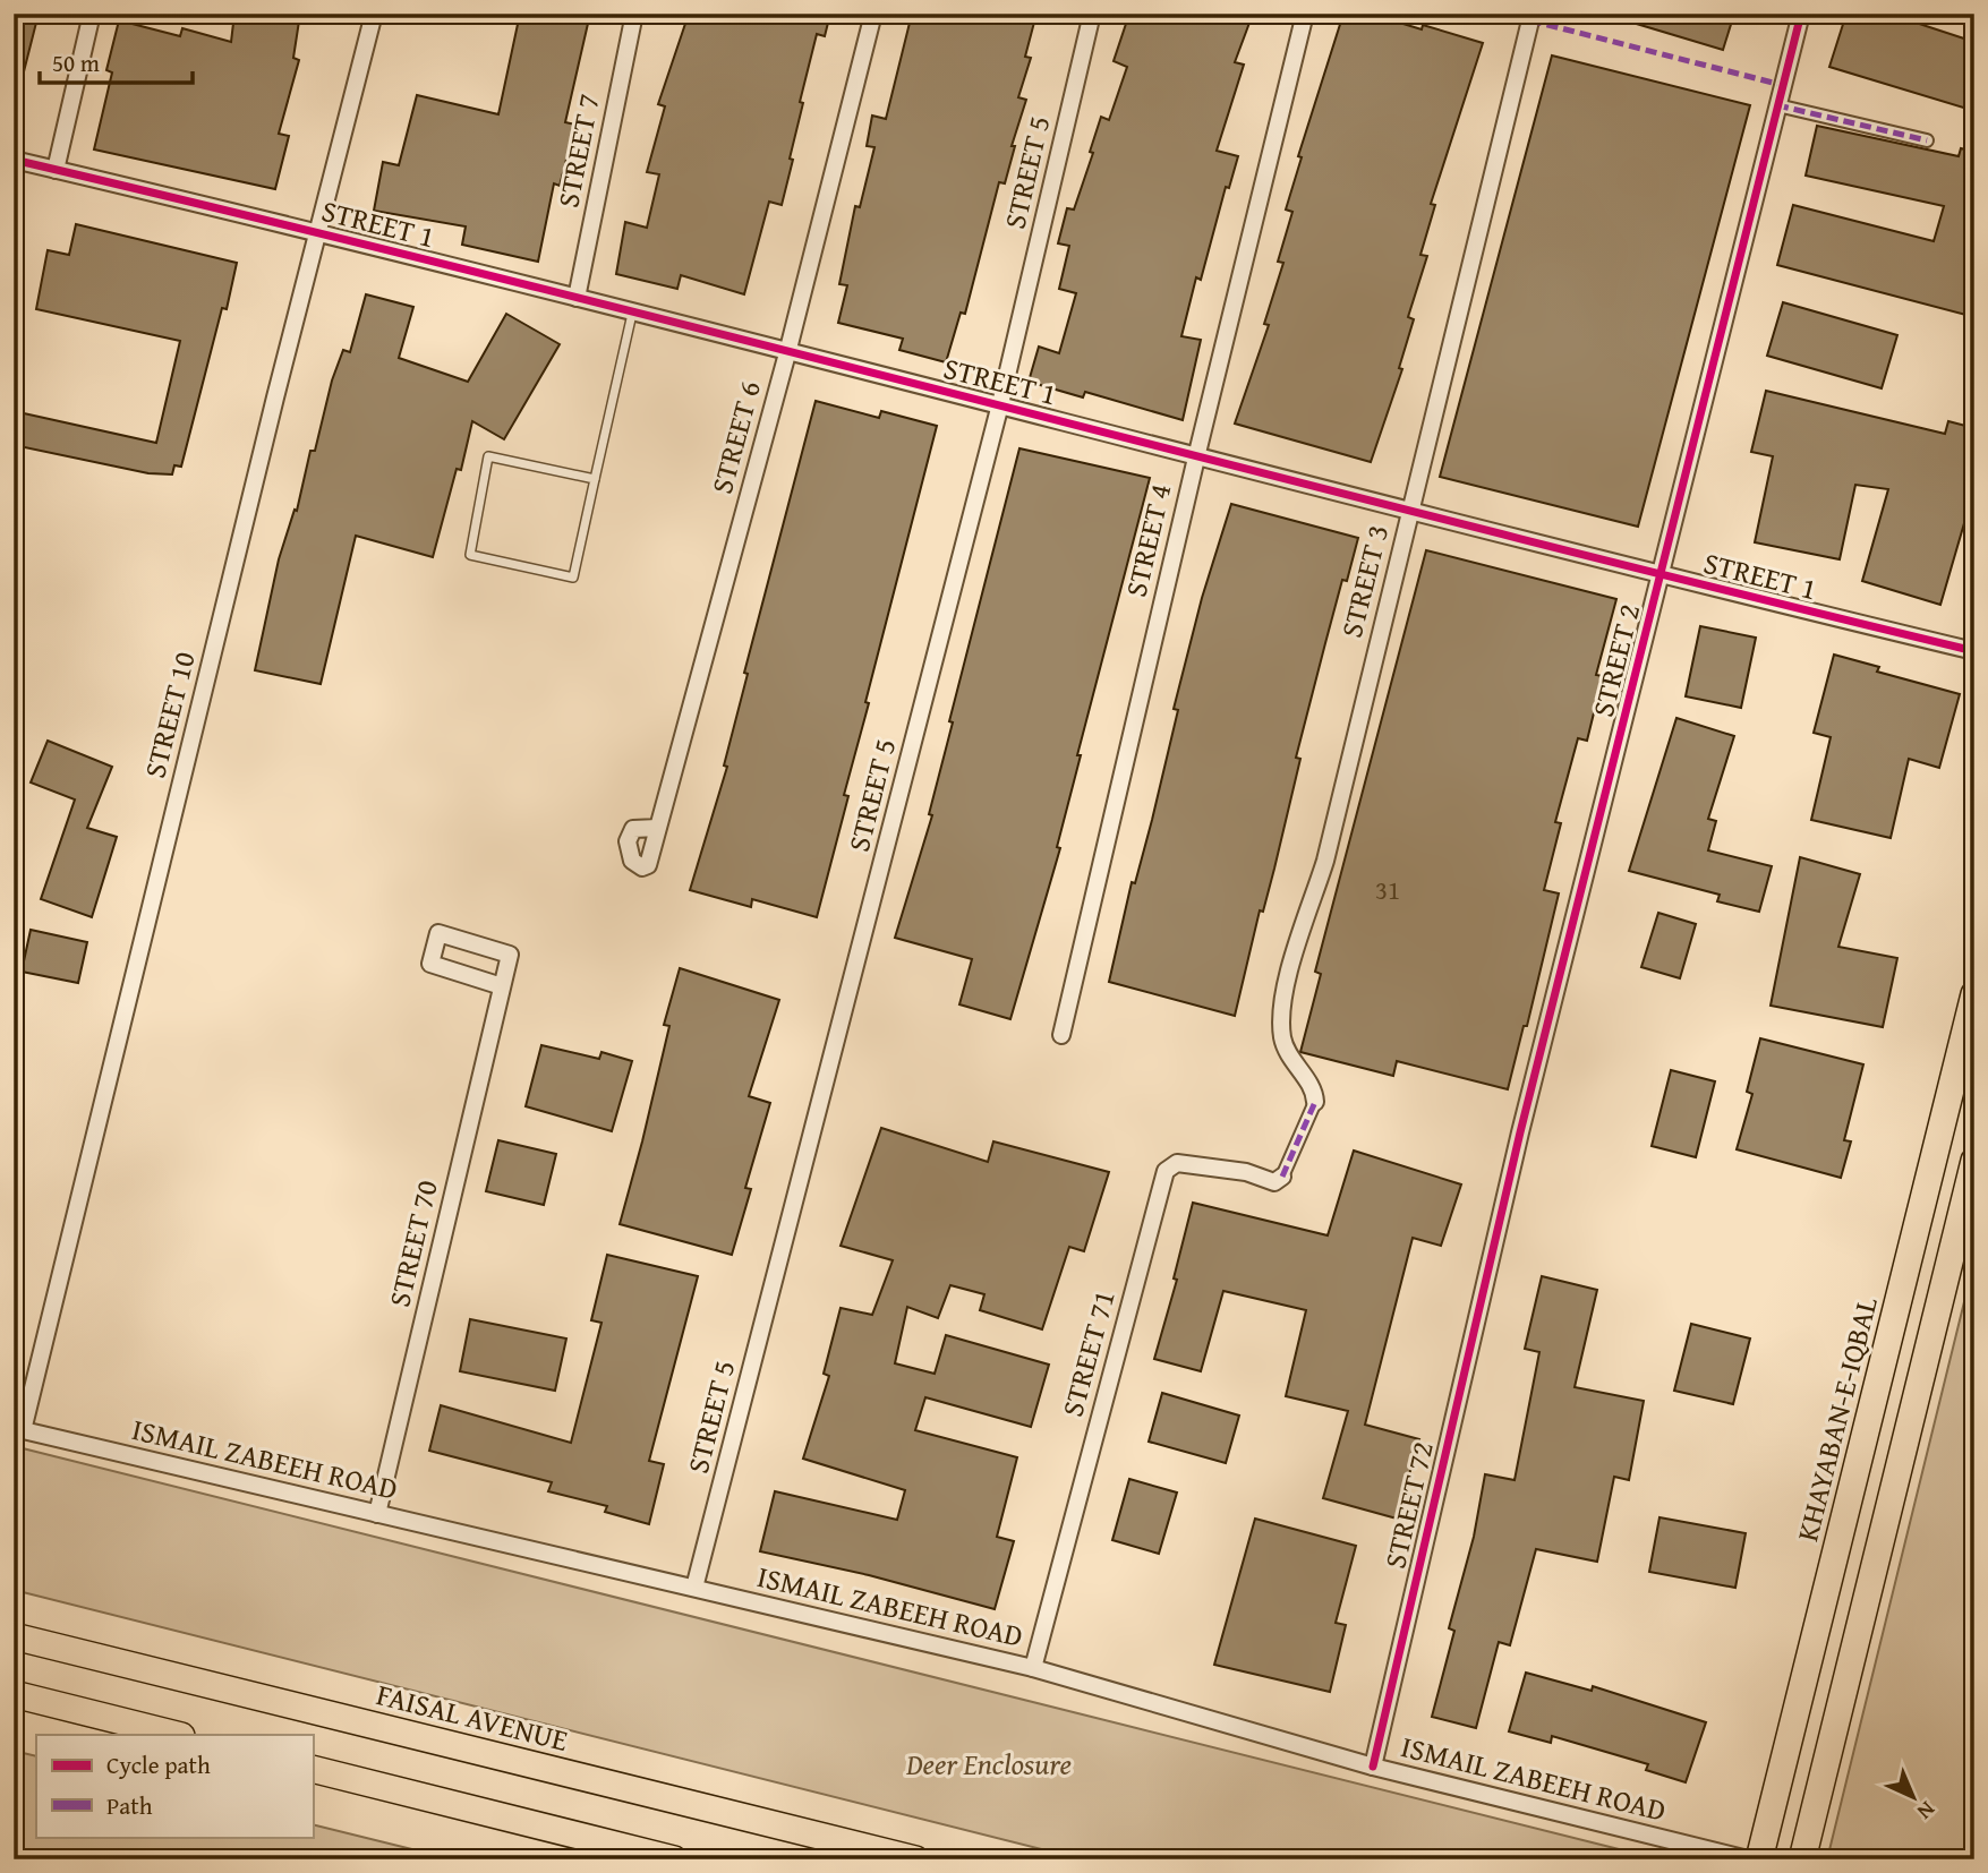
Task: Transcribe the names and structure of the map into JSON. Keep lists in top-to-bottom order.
{
  "streets": {
    "main road": ["KHAYABAN-E-IQBAL", "FAISAL AVENUE"],
    "street": [
      "STREET 7",
      "STREET 5",
      "STREET 1",
      "STREET 6",
      "STREET 4",
      "STREET 3",
      "STREET 2",
      "STREET 10",
      "STREET 70",
      "STREET 71",
      "ISMAIL ZABEEH ROAD",
      "STREET 72"
    ]
  },
  "crossings": [
    ["STREET 7", "STREET 1"],
    ["STREET 5", "STREET 1"],
    ["STREET 5", "ISMAIL ZABEEH ROAD"],
    ["STREET 1", "STREET 6"],
    ["STREET 1", "STREET 4"],
    ["STREET 1", "STREET 3"],
    ["STREET 1", "STREET 2"],
    ["STREET 1", "STREET 10"],
    ["STREET 2", "STREET 72"],
    ["STREET 10", "ISMAIL ZABEEH ROAD"],
    ["STREET 70", "ISMAIL ZABEEH ROAD"],
    ["STREET 71", "ISMAIL ZABEEH ROAD"],
    ["ISMAIL ZABEEH ROAD", "STREET 72"]
  ],
  "parks": ["Deer Enclosure"],
  "house_numbers": ["31"],
  "legend": ["Cycle path", "Path"],
  "scale_bar": "50 m",
  "north": "bottom right"
}
